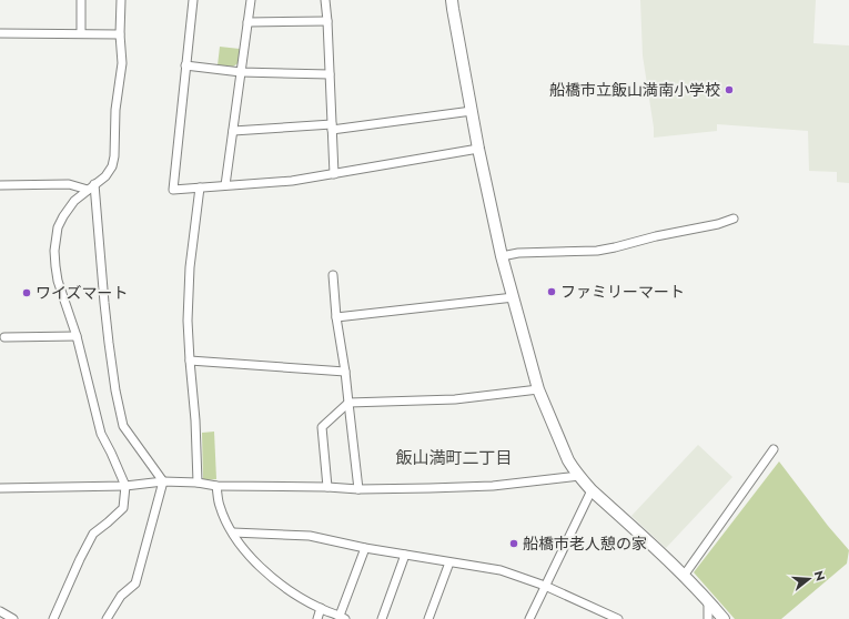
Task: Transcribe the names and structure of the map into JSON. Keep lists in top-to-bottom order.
{
  "districts": ["飯山満町二丁目"],
  "places": [
    "船橋市立飯山満南小学校",
    "ファミリーマート",
    "ワイズマート",
    "船橋市老人憩の家"
  ],
  "north": "right"
}
